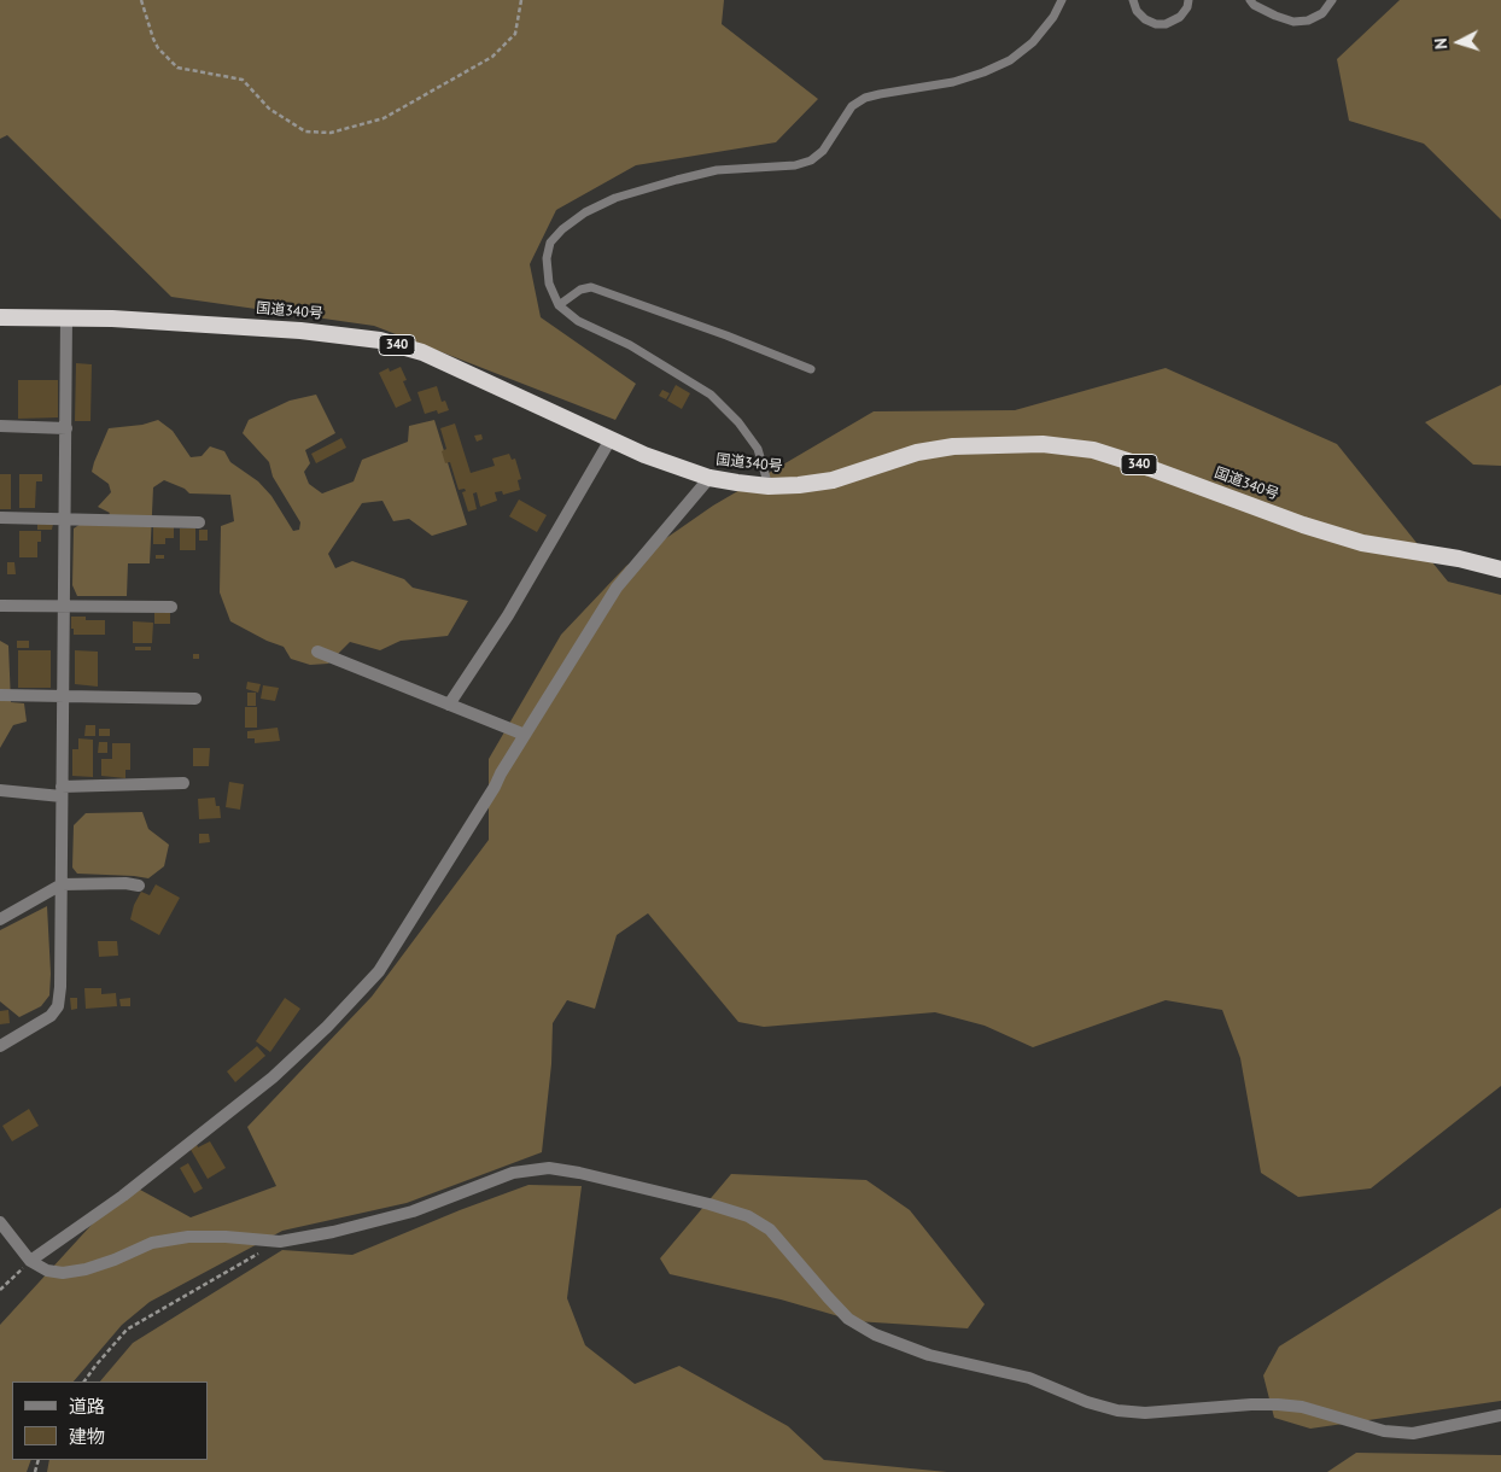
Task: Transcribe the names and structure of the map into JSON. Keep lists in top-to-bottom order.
{
  "streets": {
    "highway": ["国道340号", "340"]
  },
  "legend": ["道路", "建物"],
  "north": "left"
}
